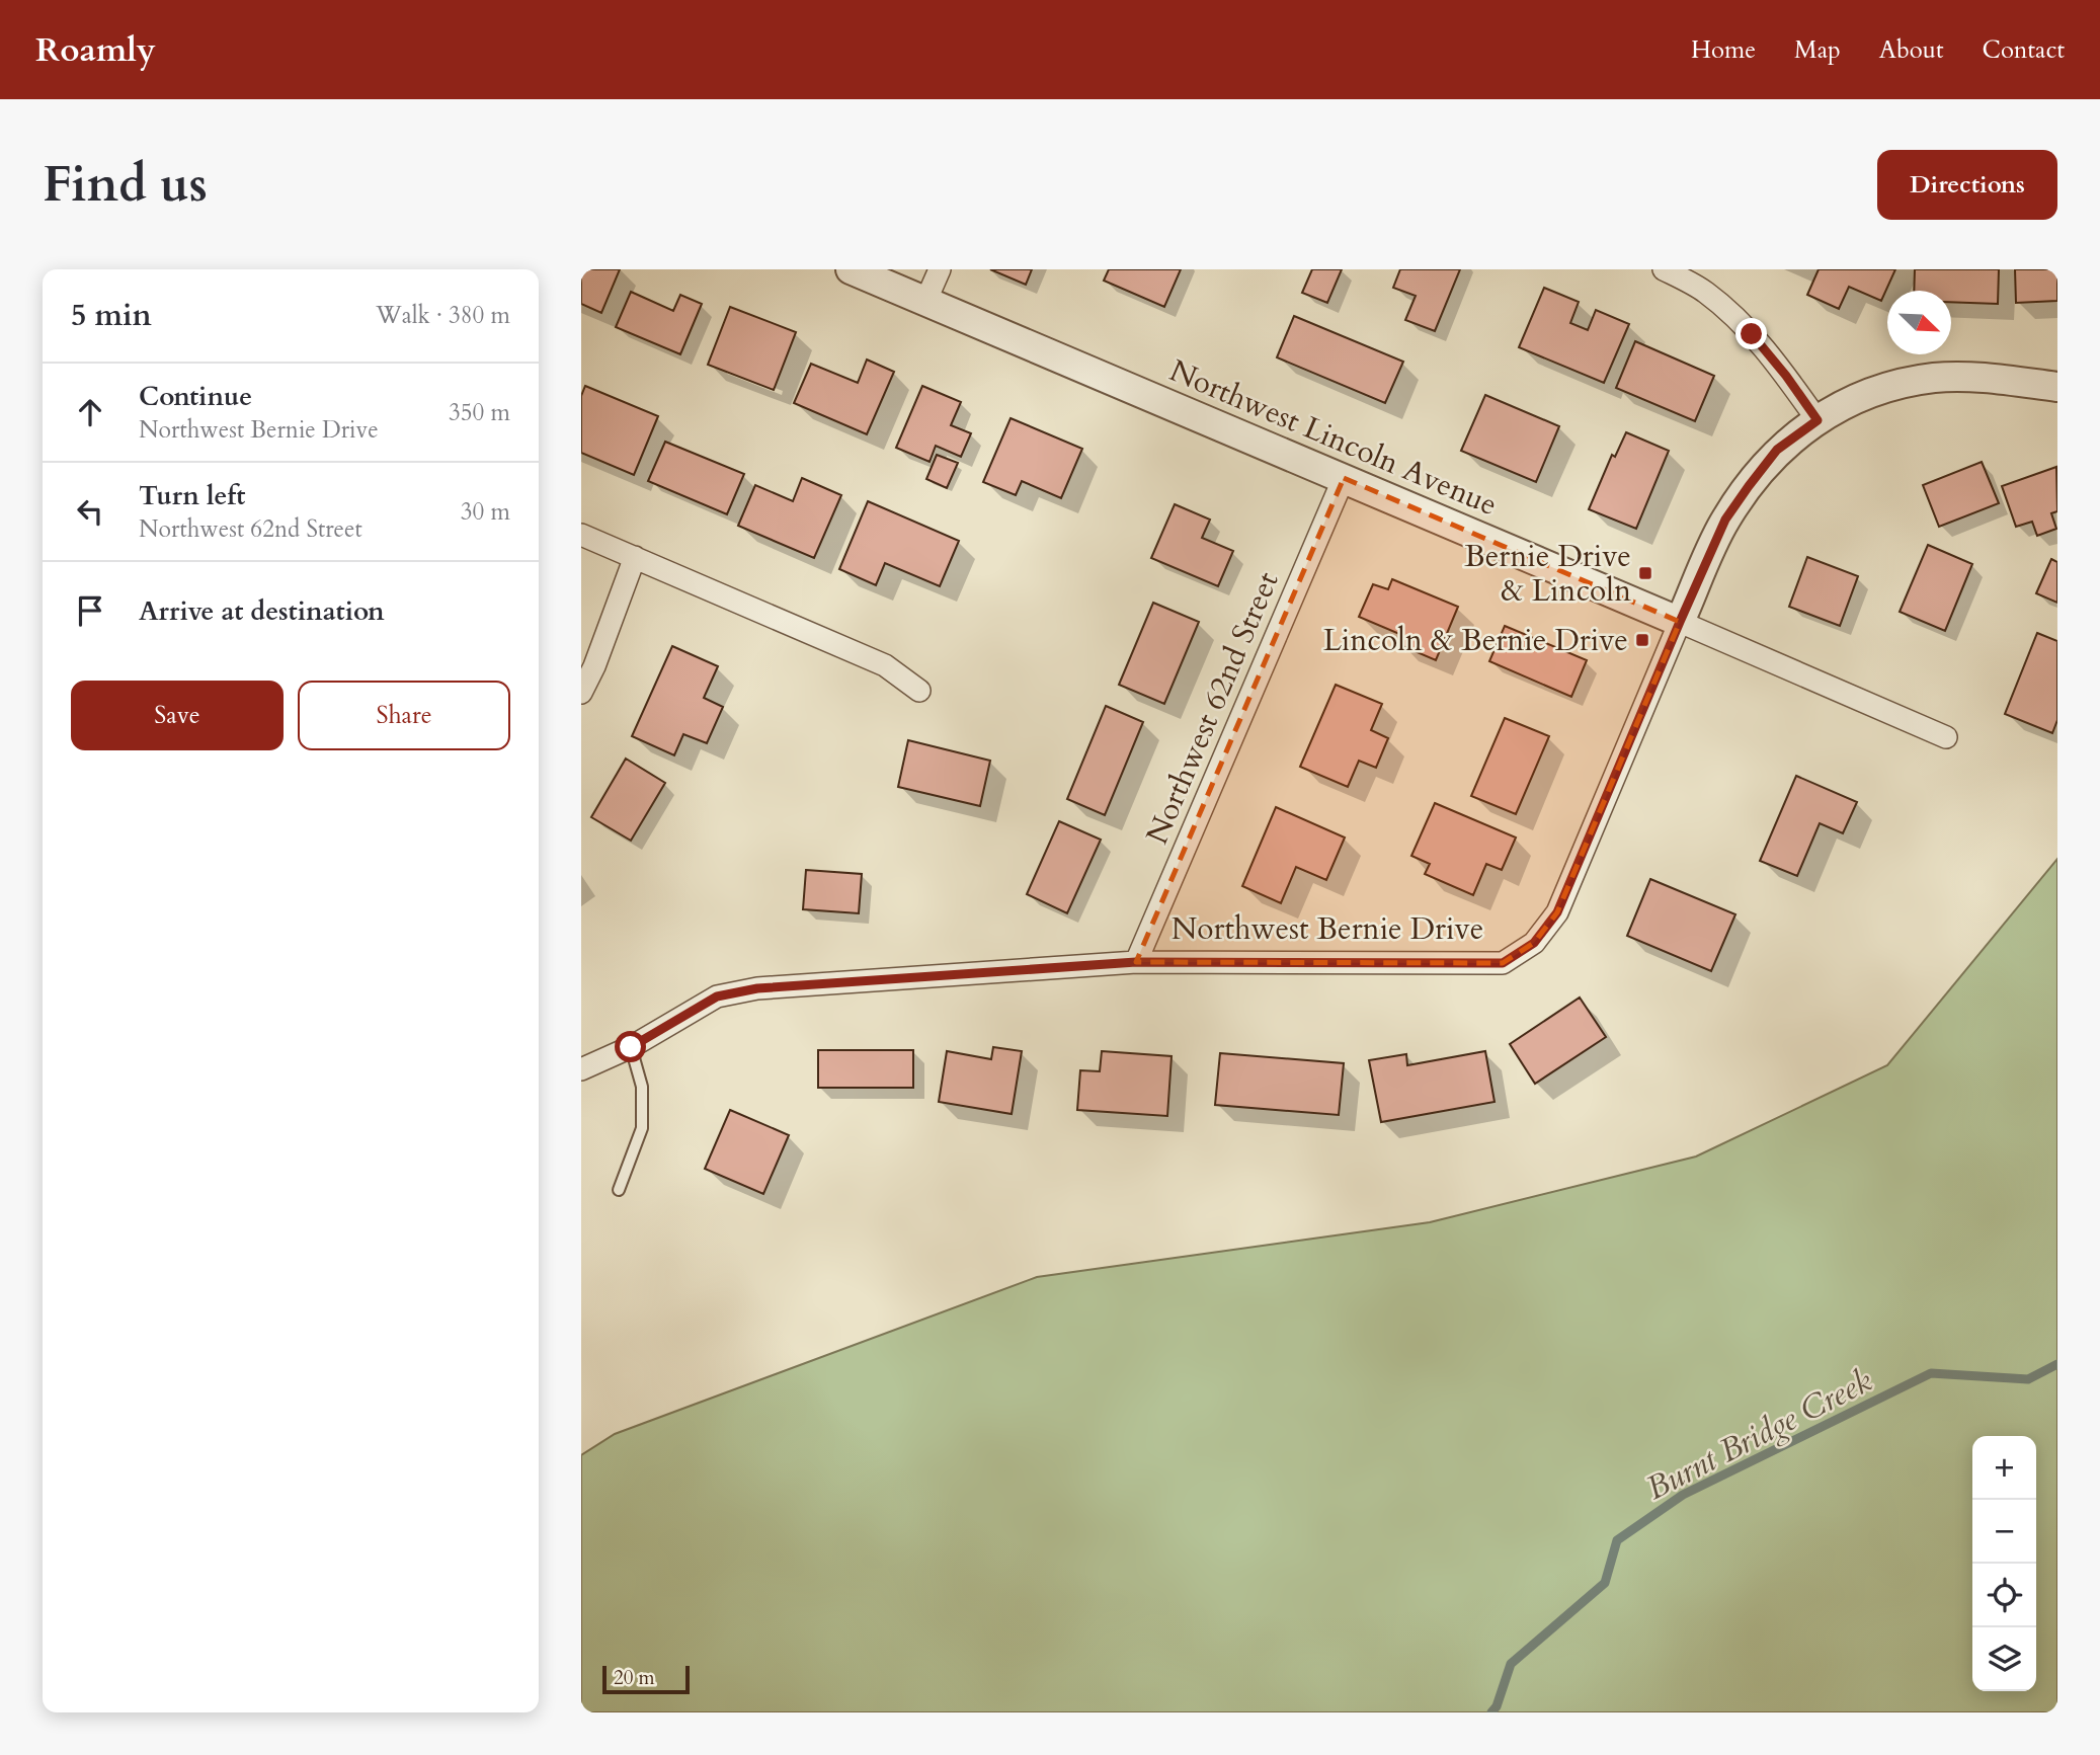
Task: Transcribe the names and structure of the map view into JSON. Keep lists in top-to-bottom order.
{
  "streets": {
    "street": ["Northwest Lincoln Avenue", "Northwest 62nd Street", "Northwest Bernie Drive"]
  },
  "crossings": [
    ["Northwest Lincoln Avenue", "Northwest 62nd Street"],
    ["Northwest Lincoln Avenue", "Northwest Bernie Drive"],
    ["Northwest 62nd Street", "Northwest Bernie Drive"]
  ],
  "water": ["Burnt Bridge Creek"],
  "places": {
    "transit": ["Bernie Drive & Lincoln", "Lincoln & Bernie Drive"]
  },
  "scale_bar": "20 m",
  "north": "bottom right",
  "page": {
    "header": "Roamly",
    "nav": [
      "Home",
      "Map",
      "About",
      "Contact"
    ],
    "buttons": [
      "Directions",
      ["Save", "Share"]
    ],
    "title": "Find us",
    "heading": ["5 min", "Walk · 380 m"],
    "list": [
      ["Continue", "Northwest Bernie Drive", "350 m"],
      ["Turn left", "Northwest 62nd Street", "30 m"],
      "Arrive at destination"
    ],
    "map_buttons": ["+", "−"],
    "scale": "20 m"
  }
}
